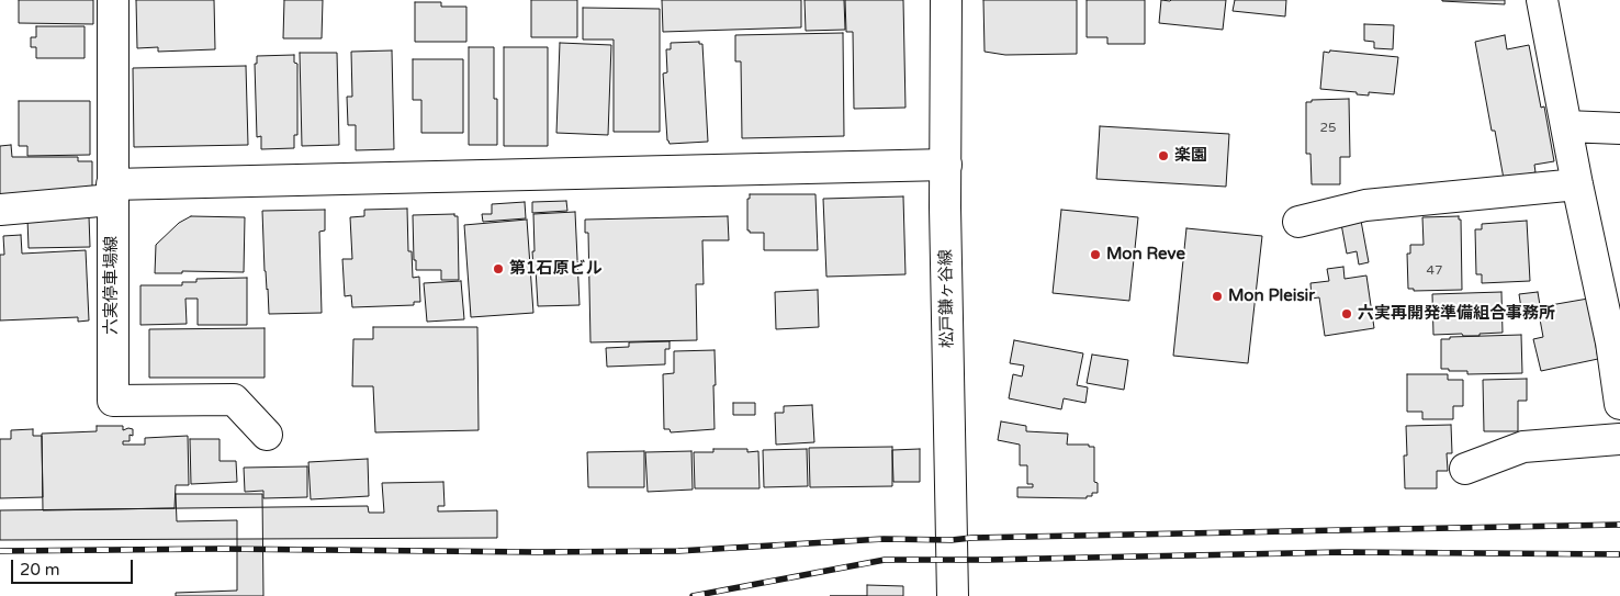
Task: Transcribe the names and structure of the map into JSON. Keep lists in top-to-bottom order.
{
  "streets": {
    "street": ["六実停車場線", "松戸鎌ヶ谷線"]
  },
  "places": [
    "楽園",
    "Mon Reve",
    "第1石原ビル",
    "Mon Pleisir",
    "六実再開発準備組合事務所"
  ],
  "house_numbers": ["25", "47"],
  "scale_bar": "20 m"
}
